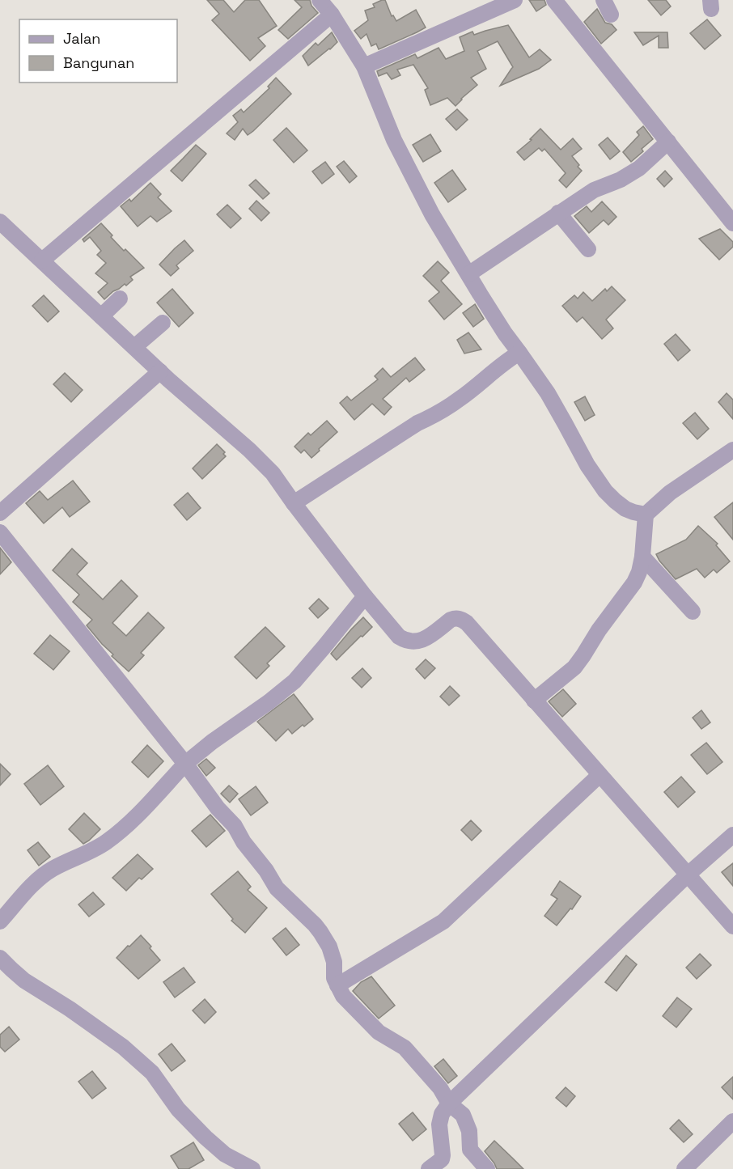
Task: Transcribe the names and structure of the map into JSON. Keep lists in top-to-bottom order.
{
  "legend": ["Jalan", "Bangunan"]
}
